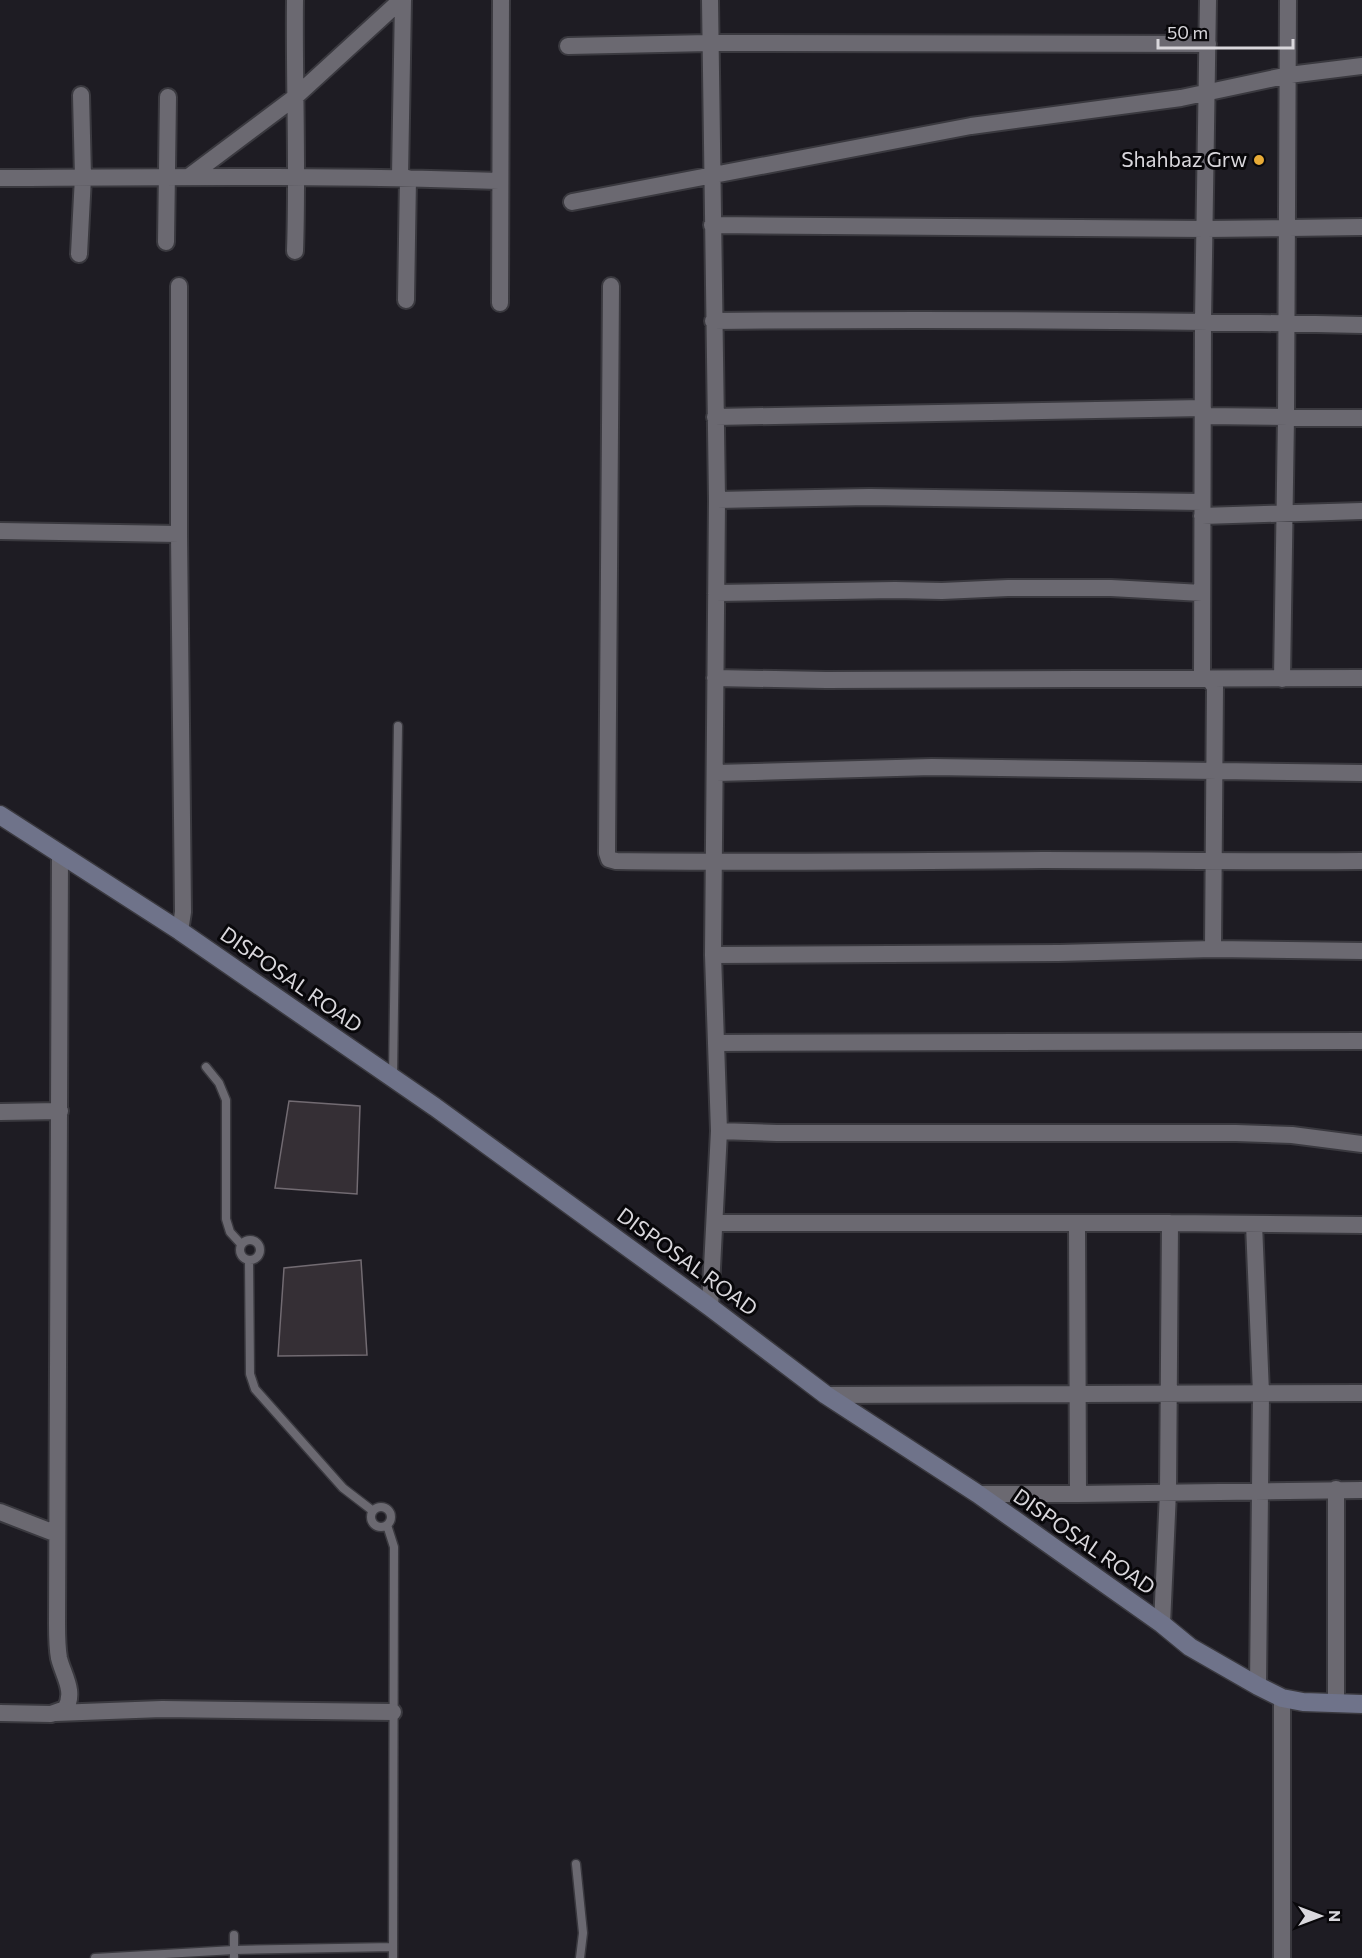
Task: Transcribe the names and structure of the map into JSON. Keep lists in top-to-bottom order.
{
  "streets": {
    "street": ["DISPOSAL ROAD"]
  },
  "places": ["Shahbaz Grw"],
  "scale_bar": "50 m",
  "north": "right"
}
